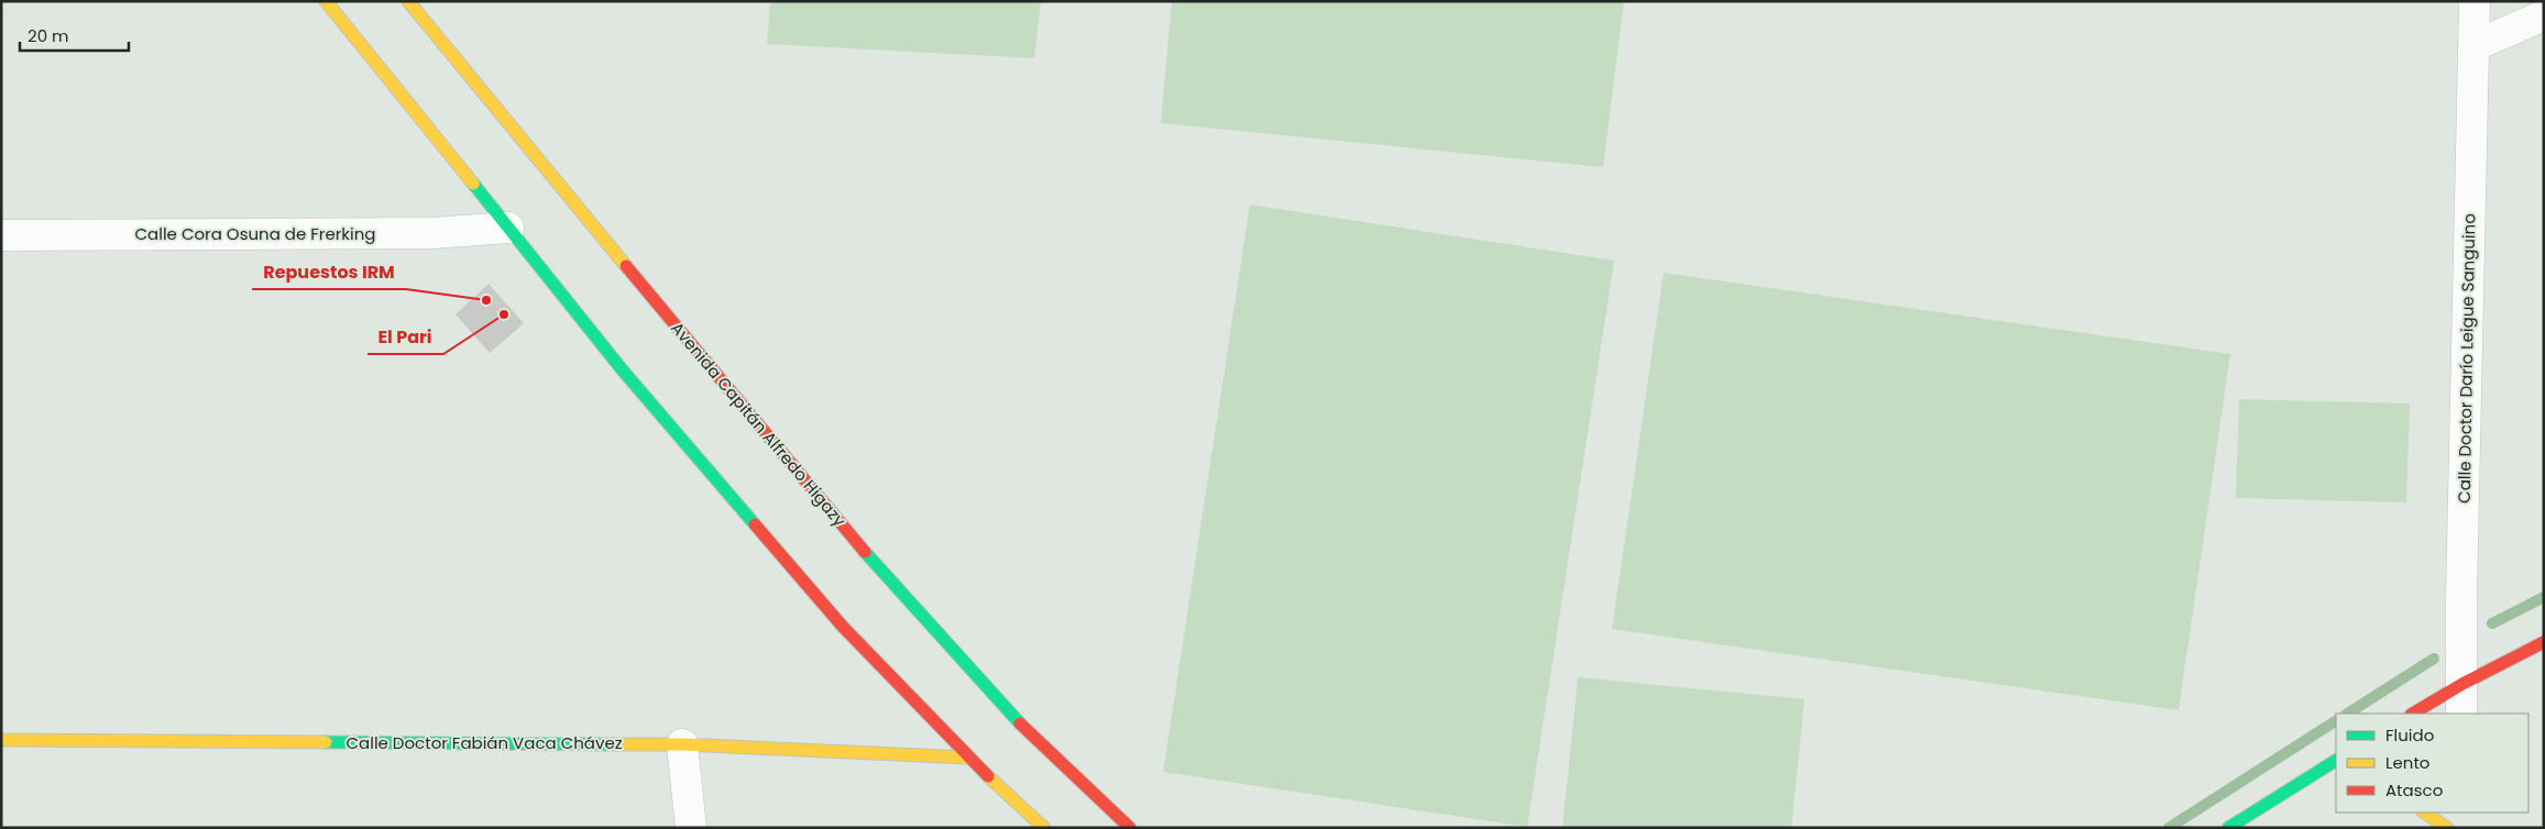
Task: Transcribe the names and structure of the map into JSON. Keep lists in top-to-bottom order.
{
  "streets": {
    "street": [
      "Calle Cora Osuna de Frerking",
      "Calle Doctor Darío Leigue Sanguino",
      "Avenida Capitán Alfredo Higazy",
      "Calle Doctor Fabián Vaca Chávez"
    ]
  },
  "places": ["Repuestos IRM", "El Pari"],
  "legend": ["Fluido", "Lento", "Atasco"],
  "scale_bar": "20 m"
}
